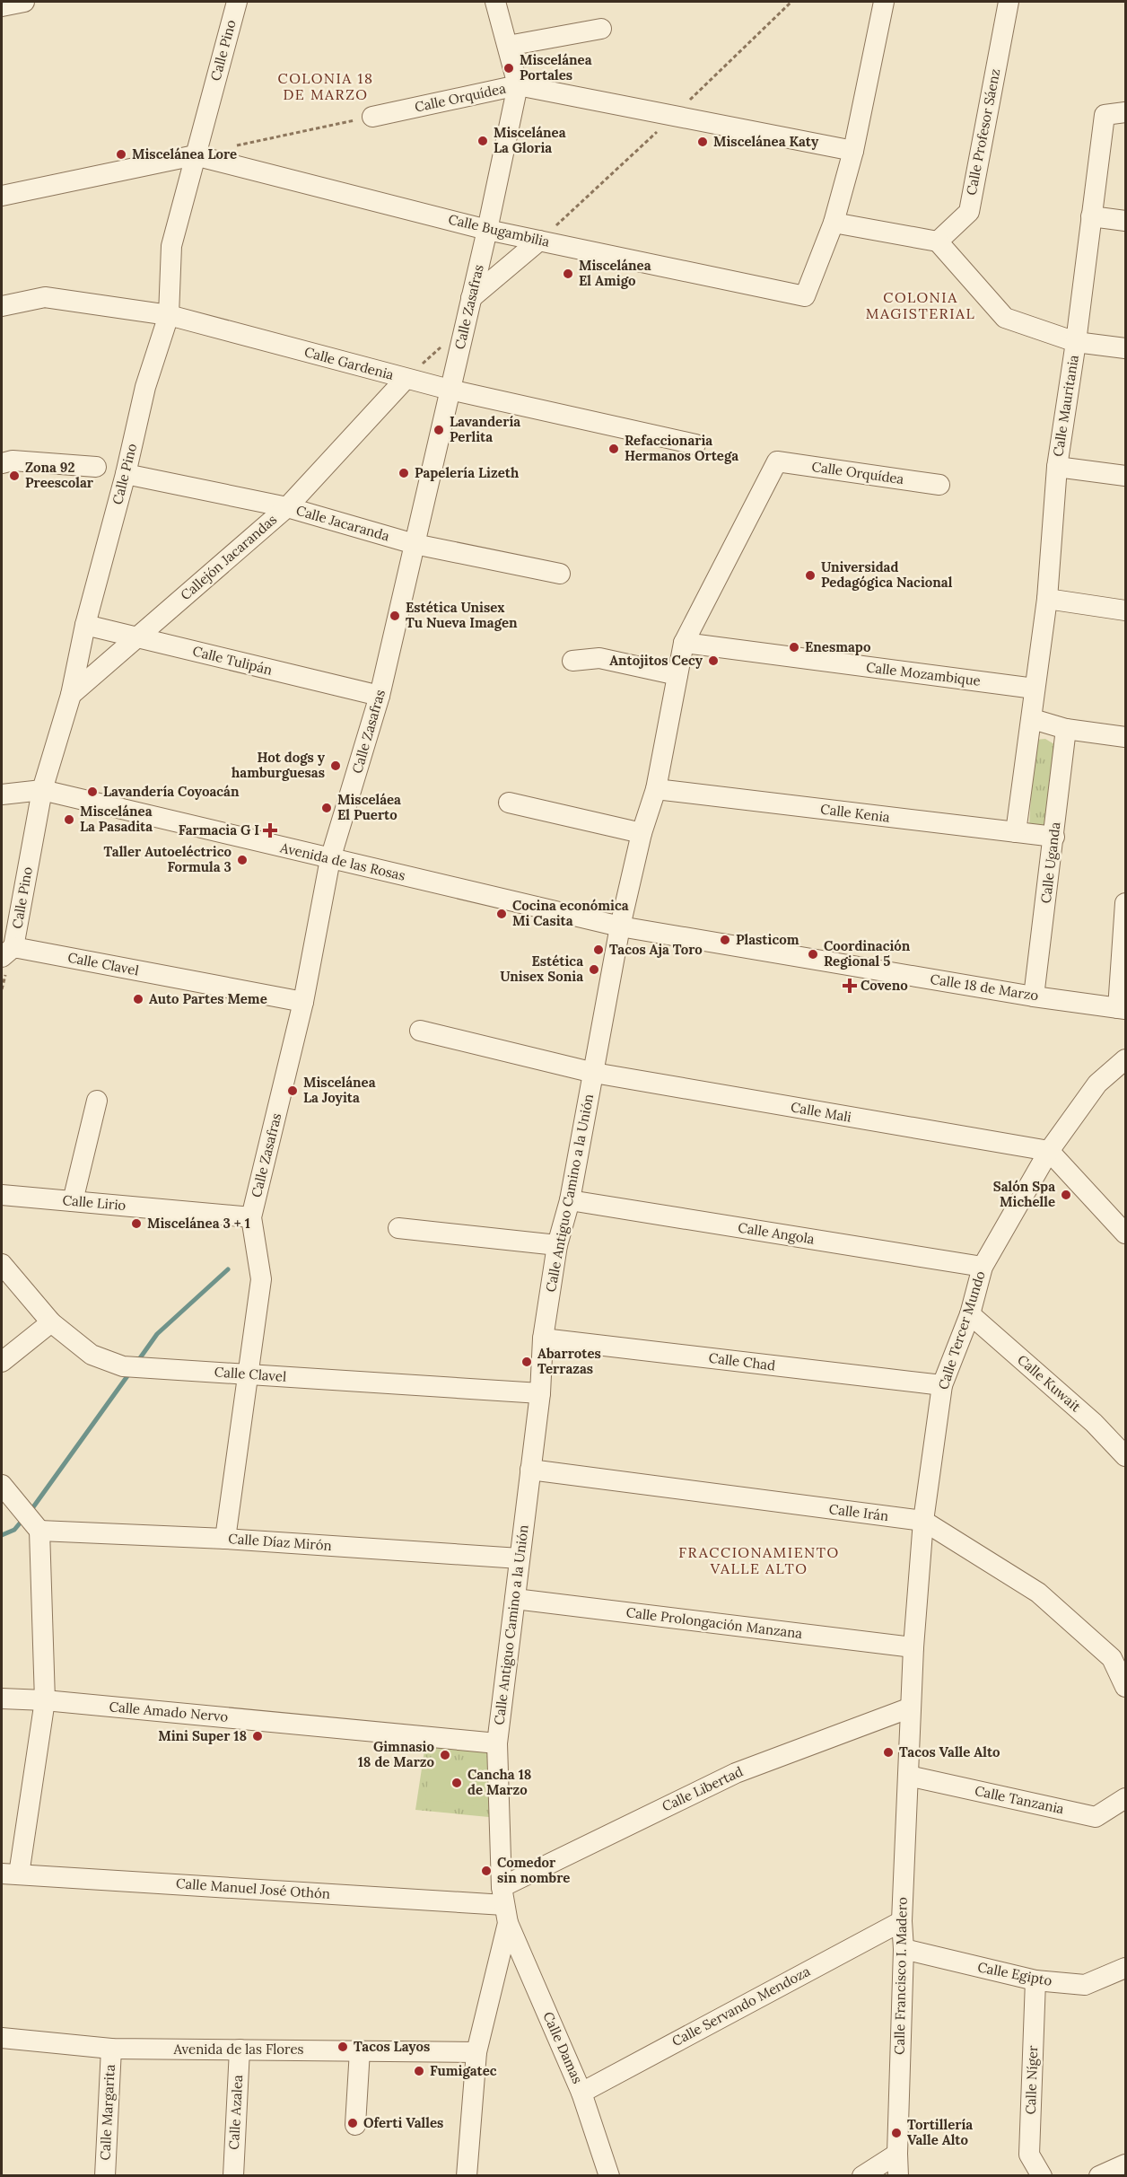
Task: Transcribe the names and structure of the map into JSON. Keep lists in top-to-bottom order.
{
  "streets": {
    "street": [
      "Calle Pino",
      "Calle Orquídea",
      "Calle Profesor Sáenz",
      "Calle Bugambilia",
      "Calle Zasafras",
      "Calle Gardenia",
      "Calle Mauritania",
      "Calle Jacaranda",
      "Callejón Jacarandas",
      "Calle Tulipán",
      "Calle Mozambique",
      "Calle Kenia",
      "Avenida de las Rosas",
      "Calle Uganda",
      "Calle Clavel",
      "Calle 18 de Marzo",
      "Calle Mali",
      "Calle Antiguo Camino a la Unión",
      "Calle Lirio",
      "Calle Angola",
      "Calle Tercer Mundo",
      "Calle Chad",
      "Calle Kuwait",
      "Calle Irán",
      "Calle Díaz Mirón",
      "Calle Prolongación Manzana",
      "Calle Amado Nervo",
      "Calle Libertad",
      "Calle Tanzania",
      "Calle Manuel José Othón",
      "Calle Egipto",
      "Calle Francisco I. Madero",
      "Calle Servando Mendoza",
      "Calle Damas",
      "Avenida de las Flores",
      "Calle Níger",
      "Calle Margarita",
      "Calle Azalea"
    ]
  },
  "crossings": [
    ["Calle Pino", "Calle Bugambilia"],
    ["Calle Pino", "Calle Gardenia"],
    ["Calle Pino", "Calle Jacaranda"],
    ["Calle Pino", "Callejón Jacarandas"],
    ["Calle Pino", "Calle Tulipán"],
    ["Calle Pino", "Avenida de las Rosas"],
    ["Calle Pino", "Calle Clavel"],
    ["Calle Orquídea", "Calle Zasafras"],
    ["Calle Orquídea", "Calle Antiguo Camino a la Unión"],
    ["Calle Bugambilia", "Calle Zasafras"],
    ["Calle Zasafras", "Calle Gardenia"],
    ["Calle Zasafras", "Calle Jacaranda"],
    ["Calle Zasafras", "Calle Tulipán"],
    ["Calle Zasafras", "Avenida de las Rosas"],
    ["Calle Zasafras", "Calle Clavel"],
    ["Calle Zasafras", "Calle Lirio"],
    ["Calle Zasafras", "Calle Díaz Mirón"],
    ["Calle Gardenia", "Callejón Jacarandas"],
    ["Calle Mauritania", "Calle Mozambique"],
    ["Calle Mauritania", "Calle Kenia"],
    ["Calle Jacaranda", "Callejón Jacarandas"],
    ["Callejón Jacarandas", "Calle Tulipán"],
    ["Calle Mozambique", "Calle Antiguo Camino a la Unión"],
    ["Calle Kenia", "Calle Uganda"],
    ["Calle Kenia", "Calle Antiguo Camino a la Unión"],
    ["Avenida de las Rosas", "Calle 18 de Marzo"],
    ["Avenida de las Rosas", "Calle Antiguo Camino a la Unión"],
    ["Calle Uganda", "Calle 18 de Marzo"],
    ["Calle Clavel", "Calle Antiguo Camino a la Unión"],
    ["Calle 18 de Marzo", "Calle Antiguo Camino a la Unión"],
    ["Calle Mali", "Calle Antiguo Camino a la Unión"],
    ["Calle Mali", "Calle Tercer Mundo"],
    ["Calle Antiguo Camino a la Unión", "Calle Angola"],
    ["Calle Antiguo Camino a la Unión", "Calle Chad"],
    ["Calle Antiguo Camino a la Unión", "Calle Irán"],
    ["Calle Antiguo Camino a la Unión", "Calle Díaz Mirón"],
    ["Calle Antiguo Camino a la Unión", "Calle Prolongación Manzana"],
    ["Calle Antiguo Camino a la Unión", "Calle Amado Nervo"],
    ["Calle Antiguo Camino a la Unión", "Calle Libertad"],
    ["Calle Antiguo Camino a la Unión", "Calle Manuel José Othón"],
    ["Calle Antiguo Camino a la Unión", "Calle Damas"],
    ["Calle Antiguo Camino a la Unión", "Avenida de las Flores"],
    ["Calle Angola", "Calle Tercer Mundo"],
    ["Calle Tercer Mundo", "Calle Chad"],
    ["Calle Tercer Mundo", "Calle Kuwait"],
    ["Calle Tercer Mundo", "Calle Irán"],
    ["Calle Tercer Mundo", "Calle Prolongación Manzana"],
    ["Calle Tercer Mundo", "Calle Libertad"],
    ["Calle Tercer Mundo", "Calle Tanzania"],
    ["Calle Tercer Mundo", "Calle Francisco I. Madero"],
    ["Calle Libertad", "Calle Manuel José Othón"],
    ["Calle Libertad", "Calle Damas"],
    ["Calle Tanzania", "Calle Francisco I. Madero"],
    ["Calle Manuel José Othón", "Calle Damas"],
    ["Calle Egipto", "Calle Francisco I. Madero"],
    ["Calle Egipto", "Calle Níger"],
    ["Calle Francisco I. Madero", "Calle Servando Mendoza"],
    ["Calle Servando Mendoza", "Calle Damas"],
    ["Avenida de las Flores", "Calle Margarita"],
    ["Avenida de las Flores", "Calle Azalea"]
  ],
  "districts": ["COLONIA 18 DE MARZO", "COLONIA MAGISTERIAL", "FRACCIONAMIENTO VALLE ALTO"],
  "places": {
    "other": [
      "Miscelánea Portales",
      "Miscelánea La Gloria",
      "Miscelánea Katy",
      "Miscelánea Lore",
      "Miscelánea El Amigo",
      "Lavandería Perlita",
      "Refaccionaria Hermanos Ortega",
      "Papelería Lizeth",
      "Zona 92 Preescolar",
      "Universidad Pedagógica Nacional",
      "Estética Unisex Tu Nueva Imagen",
      "Enesmapo",
      "Antojitos Cecy",
      "Hot dogs y hamburguesas",
      "Lavandería Coyoacán",
      "Misceláea El Puerto",
      "Miscelánea La Pasadita",
      "Taller Autoeléctrico Formula 3",
      "Cocina económica Mi Casita",
      "Plasticom",
      "Tacos Aja Toro",
      "Coordinación Regional 5",
      "Estética Unisex Sonia",
      "Auto Partes Meme",
      "Miscelánea La Joyita",
      "Salón Spa Michelle",
      "Miscelánea 3 + 1",
      "Abarrotes Terrazas",
      "Mini Super 18",
      "Tacos Valle Alto",
      "Gimnasio 18 de Marzo",
      "Cancha 18 de Marzo",
      "Comedor sin nombre",
      "Tacos Layos",
      "Fumigatec",
      "Oferti Valles",
      "Tortillería Valle Alto"
    ],
    "health": ["Farmacia G I", "Coveno"]
  }
}
